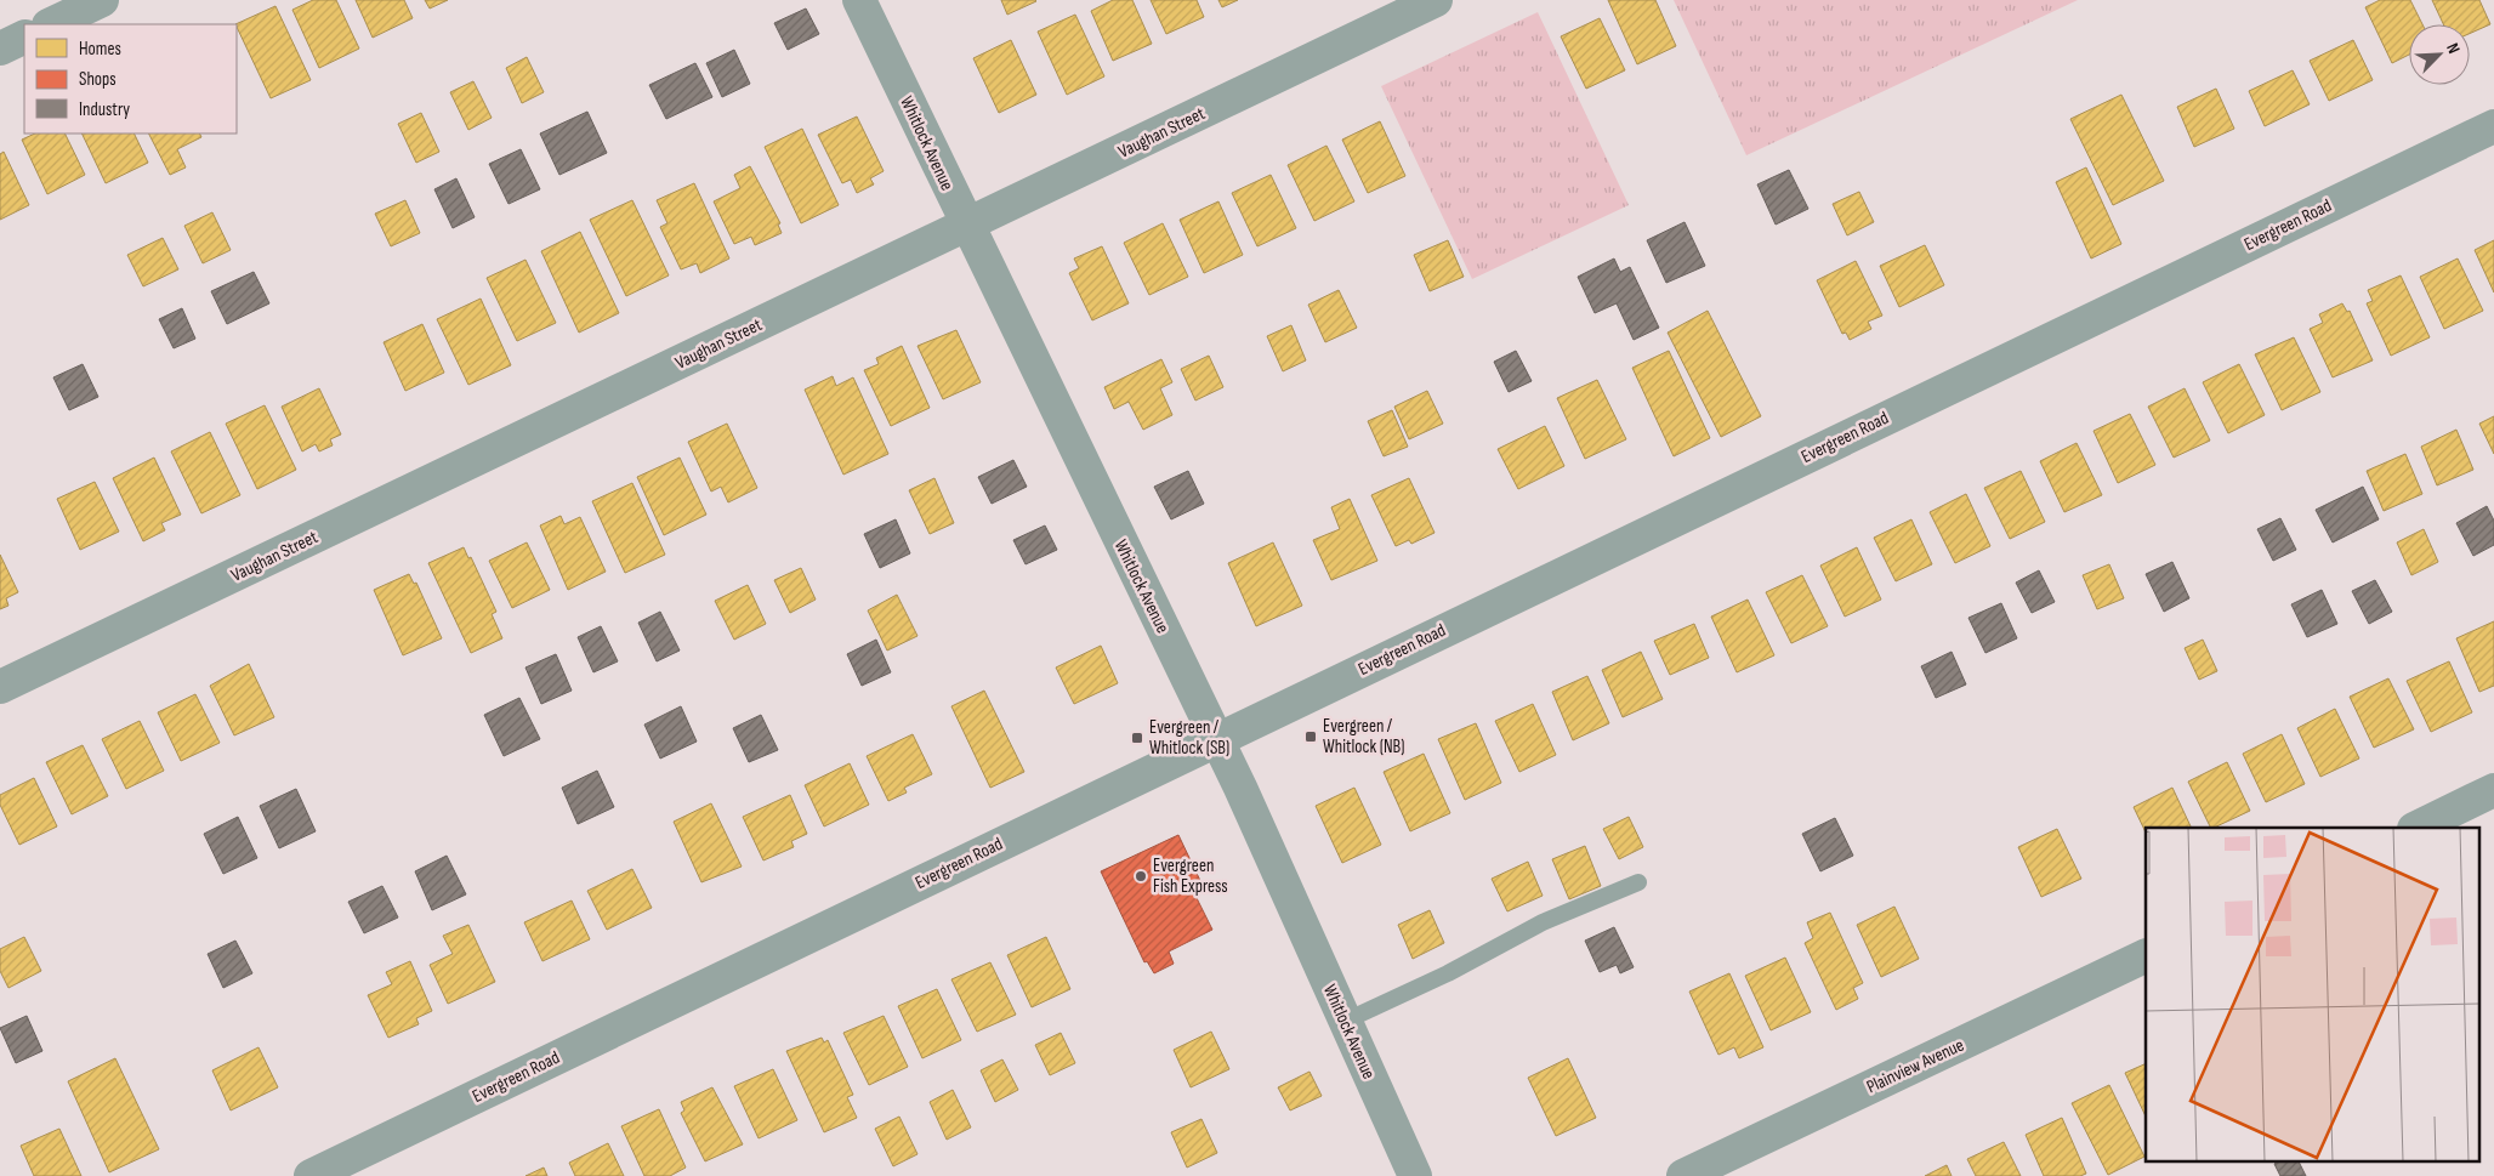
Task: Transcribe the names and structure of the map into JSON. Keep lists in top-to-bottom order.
{
  "streets": {
    "street": [
      "Vaughan Street",
      "Whitlock Avenue",
      "Evergreen Road",
      "Plainview Avenue"
    ]
  },
  "crossings": [
    ["Vaughan Street", "Whitlock Avenue"],
    ["Whitlock Avenue", "Evergreen Road"]
  ],
  "places": {
    "transit": ["Evergreen / Whitlock (NB)", "Evergreen / Whitlock (SB)"],
    "other": ["Evergreen Fish Express"]
  },
  "legend": ["Homes", "Shops", "Industry"],
  "north": "top right"
}
